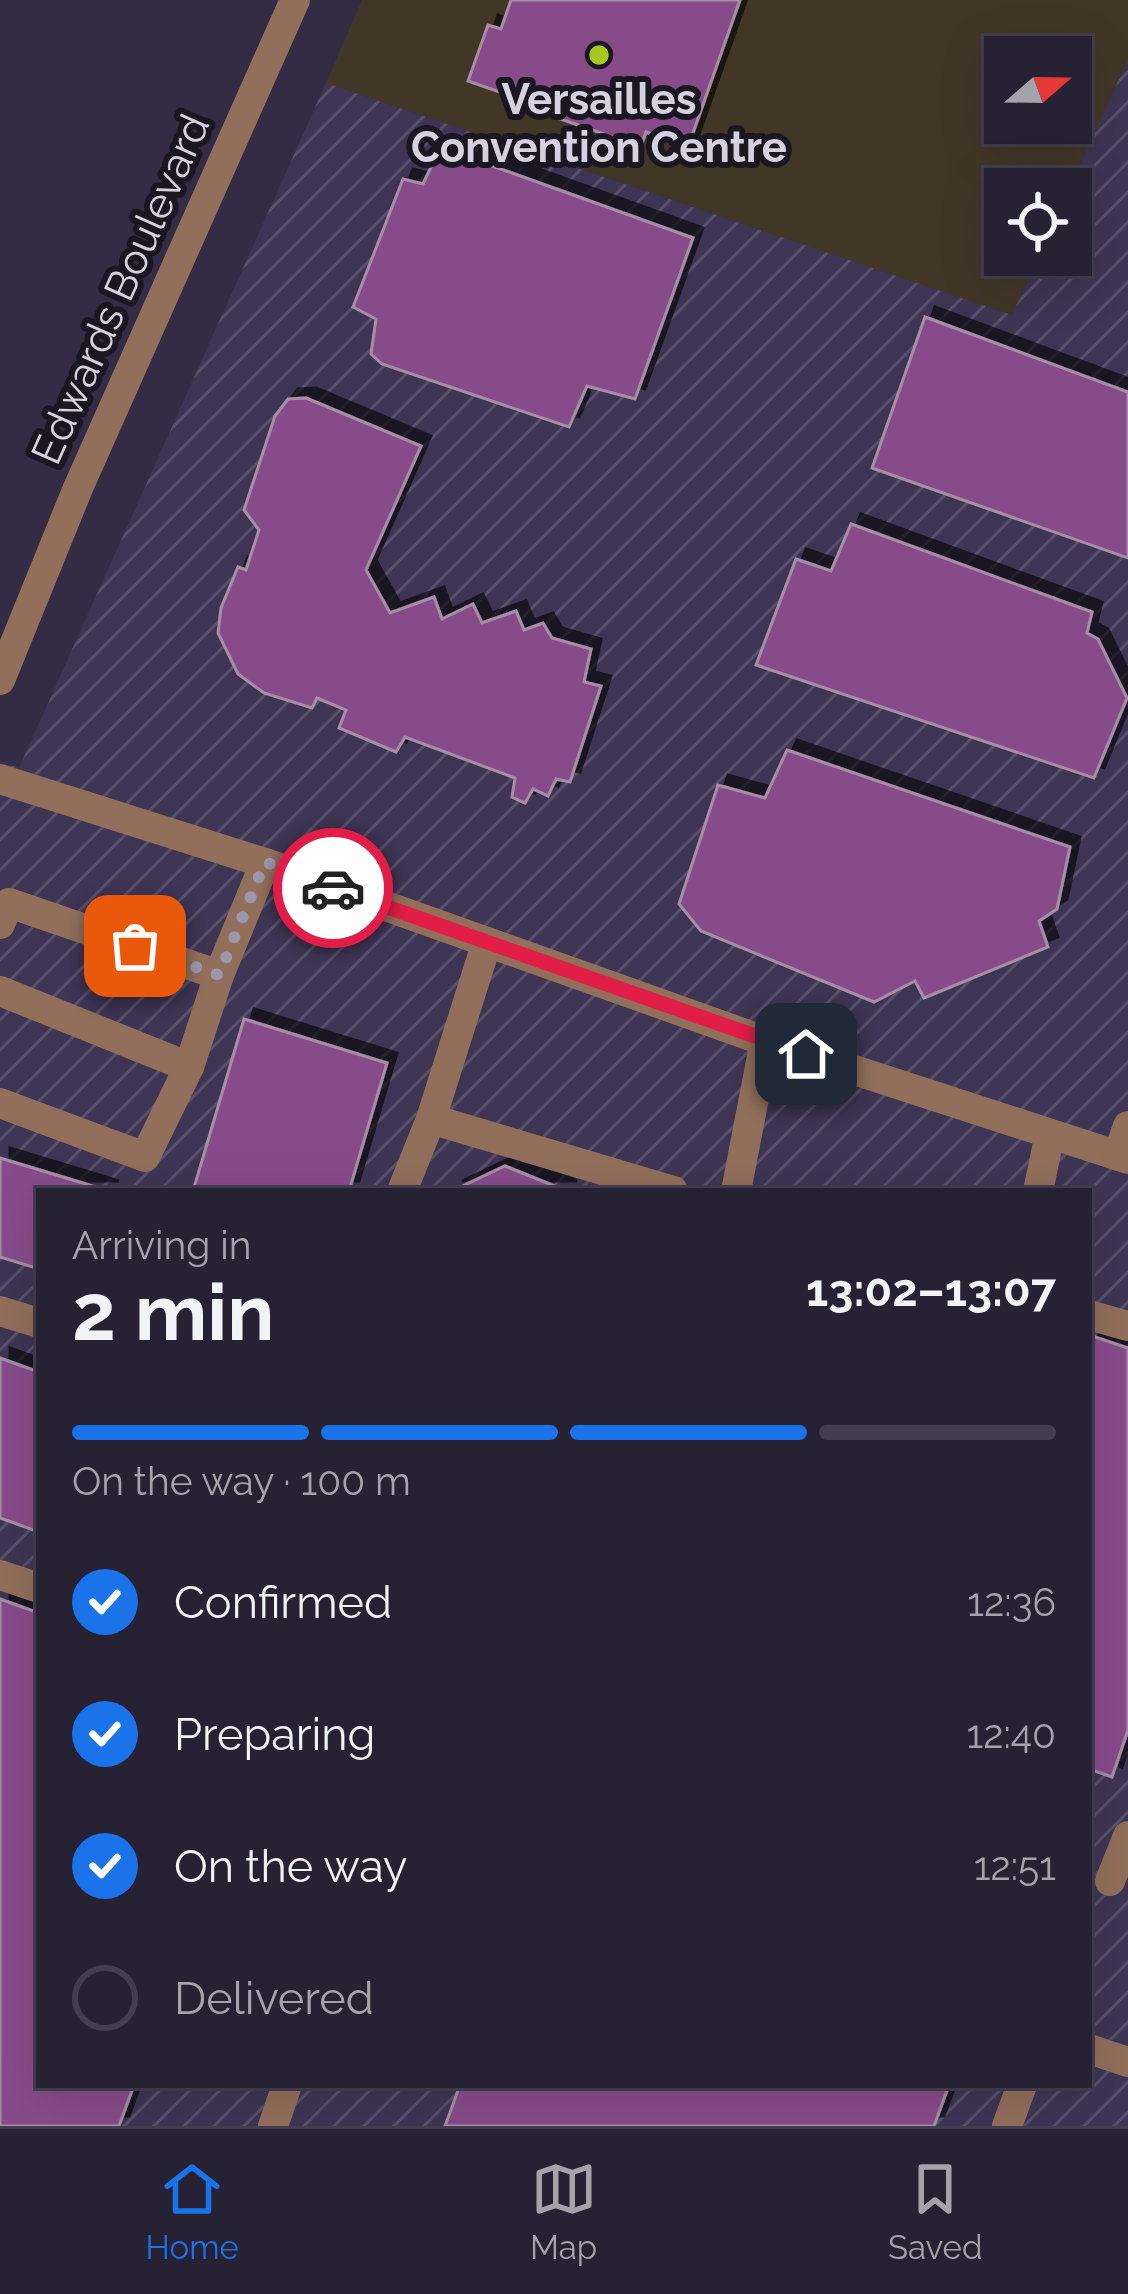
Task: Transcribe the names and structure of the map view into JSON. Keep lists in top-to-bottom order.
{
  "streets": {
    "street": ["Edwards Boulevard"]
  },
  "places": ["Versailles Convention Centre"],
  "north": "right",
  "page": {
    "heading": ["2 min", "Arriving in", "13:02–13:07"],
    "bar": "On the way · 100 m",
    "list": [
      ["Confirmed", "12:36"],
      ["Preparing", "12:40"],
      ["On the way", "12:51"],
      "Delivered"
    ],
    "tabs": ["Home", "Map", "Saved"]
  }
}
